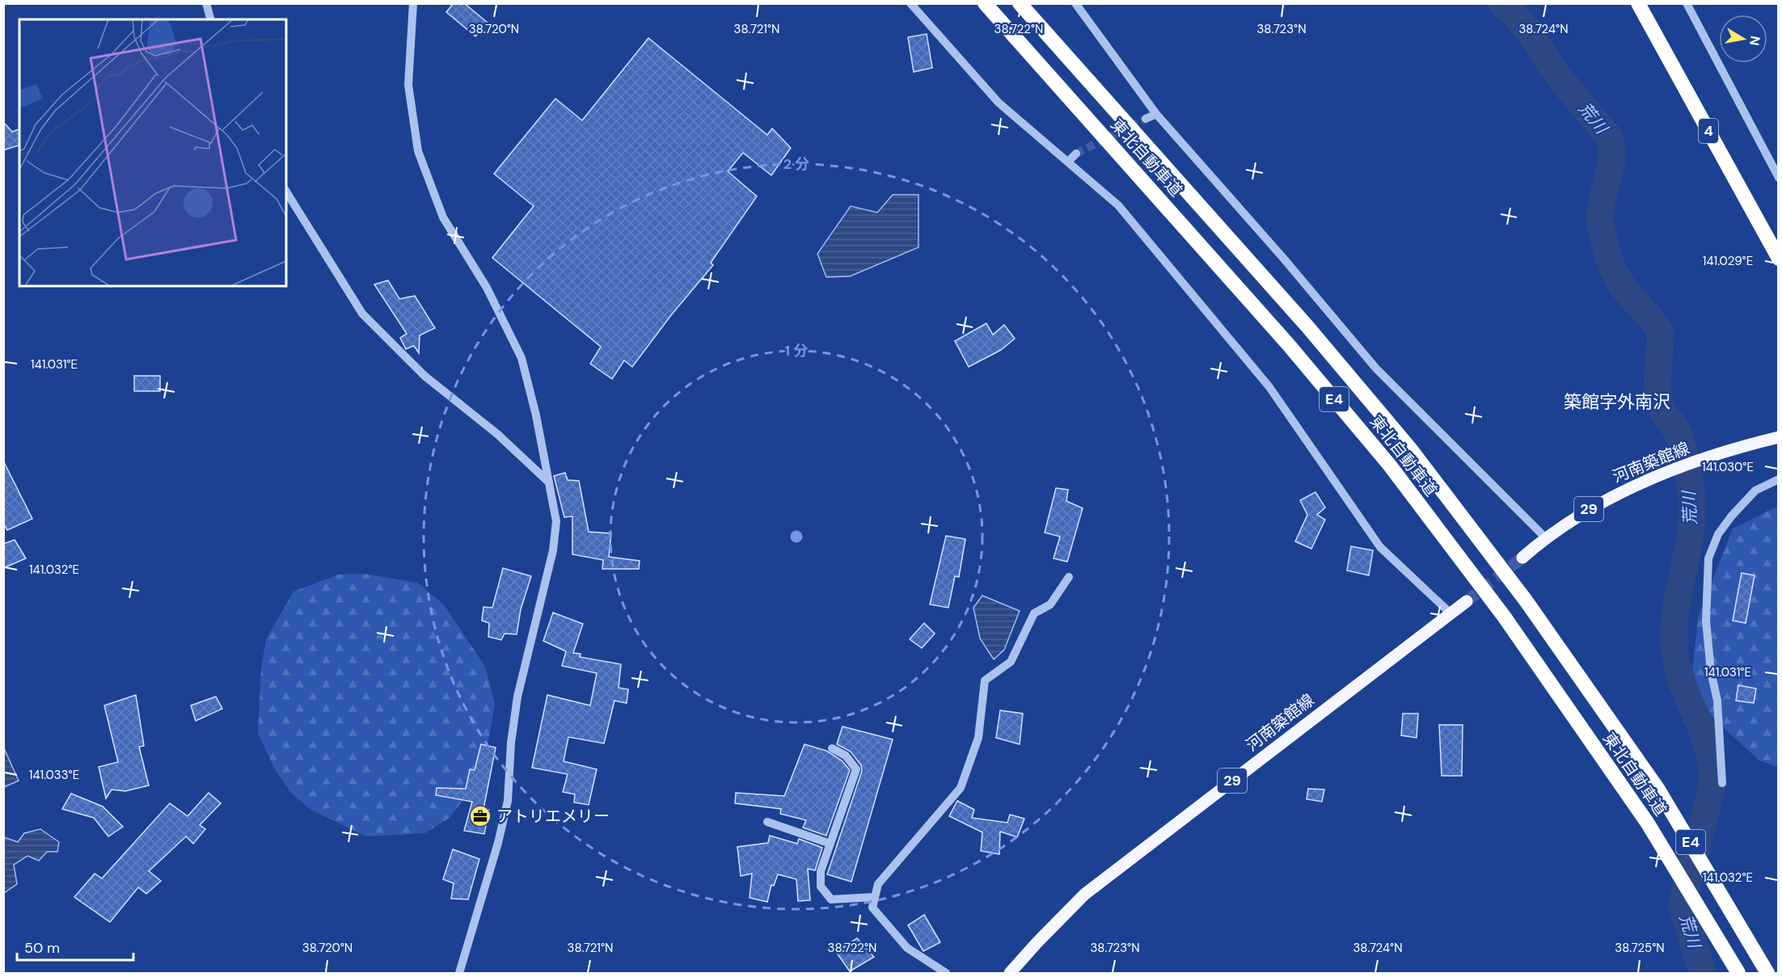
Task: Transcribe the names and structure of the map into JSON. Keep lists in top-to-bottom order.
{
  "streets": {
    "highway": ["4", "東北自動車道", "E4"],
    "main road": ["河南築館線", "29"]
  },
  "districts": ["築館字外南沢"],
  "water": ["荒川"],
  "places": {
    "office": ["アトリエメリー"]
  },
  "scale_bar": "50 m",
  "north": "right",
  "coordinates": [
    "38.720°N",
    "38.721°N",
    "38.722°N",
    "38.723°N",
    "38.724°N",
    "141.029°E",
    "141.031°E",
    "141.030°E",
    "141.032°E",
    "141.033°E",
    "38.725°N"
  ],
  "rings": ["2 分", "1 分"]
}
